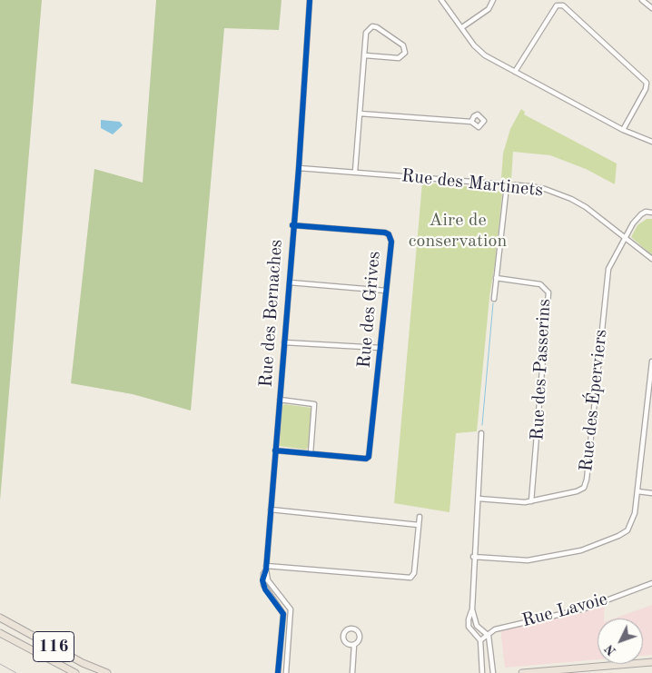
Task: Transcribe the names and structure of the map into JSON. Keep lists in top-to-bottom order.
{
  "streets": {
    "main road": ["116"],
    "street": [
      "Rue des Martinets",
      "Rue des Grives",
      "Rue des Bernaches",
      "Rue des Passerins",
      "Rue des Éperviers",
      "Rue Lavoie"
    ]
  },
  "crossings": [
    ["Rue des Martinets", "Rue des Bernaches"],
    ["Rue des Martinets", "Rue des Éperviers"],
    ["Rue des Grives", "Rue des Bernaches"],
    ["Rue des Passerins", "Rue des Éperviers"]
  ],
  "parks": ["Aire de conservation"],
  "north": "bottom left"
}
